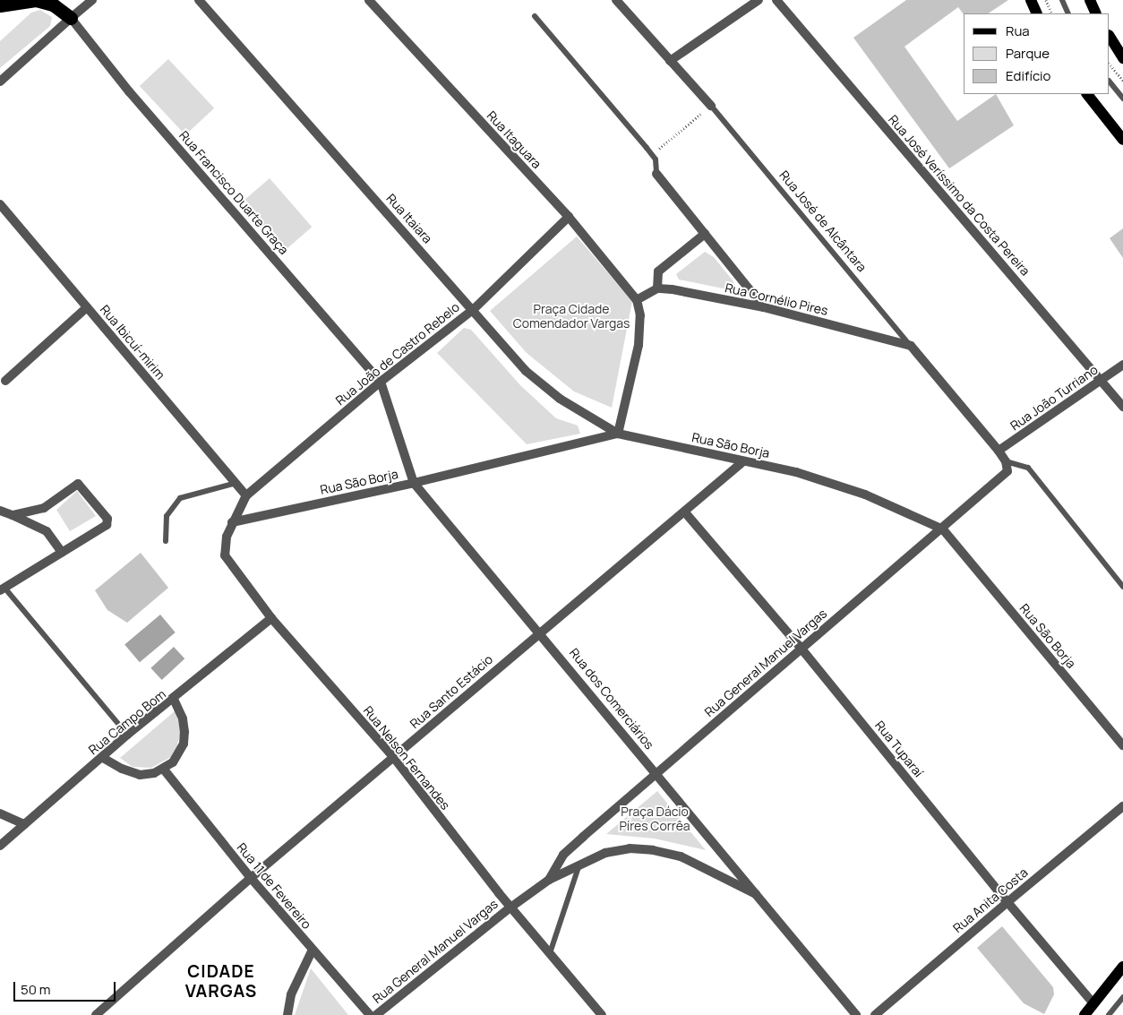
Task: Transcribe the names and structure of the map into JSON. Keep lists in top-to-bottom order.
{
  "streets": {
    "street": [
      "Rua Itaguara",
      "Rua Francisco Duarte Graça",
      "Rua José Veríssimo da Costa Pereira",
      "Rua Itaiara",
      "Rua José de Alcântara",
      "Rua Cornélio Pires",
      "Rua Ibicuí-mirim",
      "Rua João de Castro Rebelo",
      "Rua João Turriano",
      "Rua São Borja",
      "Rua General Manuel Vargas",
      "Rua Santo Estácio",
      "Rua dos Comerciários",
      "Rua Campo Bom",
      "Rua Tuparaí",
      "Rua Nelson Fernandes",
      "Rua 11 de Fevereiro",
      "Rua Anita Costa"
    ]
  },
  "crossings": [
    ["Rua Itaguara", "Rua João de Castro Rebelo"],
    ["Rua Francisco Duarte Graça", "Rua João de Castro Rebelo"],
    ["Rua Francisco Duarte Graça", "Rua dos Comerciários"],
    ["Rua José Veríssimo da Costa Pereira", "Rua João Turriano"],
    ["Rua Itaiara", "Rua João de Castro Rebelo"],
    ["Rua Itaiara", "Rua São Borja"],
    ["Rua José de Alcântara", "Rua Cornélio Pires"],
    ["Rua José de Alcântara", "Rua João Turriano"],
    ["Rua José de Alcântara", "Rua General Manuel Vargas"],
    ["Rua Ibicuí-mirim", "Rua João de Castro Rebelo"],
    ["Rua João de Castro Rebelo", "Rua dos Comerciários"],
    ["Rua João de Castro Rebelo", "Rua Nelson Fernandes"],
    ["Rua São Borja", "Rua General Manuel Vargas"],
    ["Rua São Borja", "Rua Santo Estácio"],
    ["Rua São Borja", "Rua dos Comerciários"],
    ["Rua São Borja", "Rua Nelson Fernandes"],
    ["Rua General Manuel Vargas", "Rua dos Comerciários"],
    ["Rua General Manuel Vargas", "Rua Tuparaí"],
    ["Rua General Manuel Vargas", "Rua Nelson Fernandes"],
    ["Rua Santo Estácio", "Rua dos Comerciários"],
    ["Rua Santo Estácio", "Rua Tuparaí"],
    ["Rua Santo Estácio", "Rua Nelson Fernandes"],
    ["Rua Santo Estácio", "Rua 11 de Fevereiro"],
    ["Rua Campo Bom", "Rua Nelson Fernandes"],
    ["Rua Tuparaí", "Rua Anita Costa"]
  ],
  "districts": ["CIDADE VARGAS"],
  "parks": ["Praça Cidade Comendador Vargas", "Praça Dácio Píres Corrêa"],
  "legend": ["Rua", "Parque", "Edifício"],
  "scale_bar": "50 m"
}
